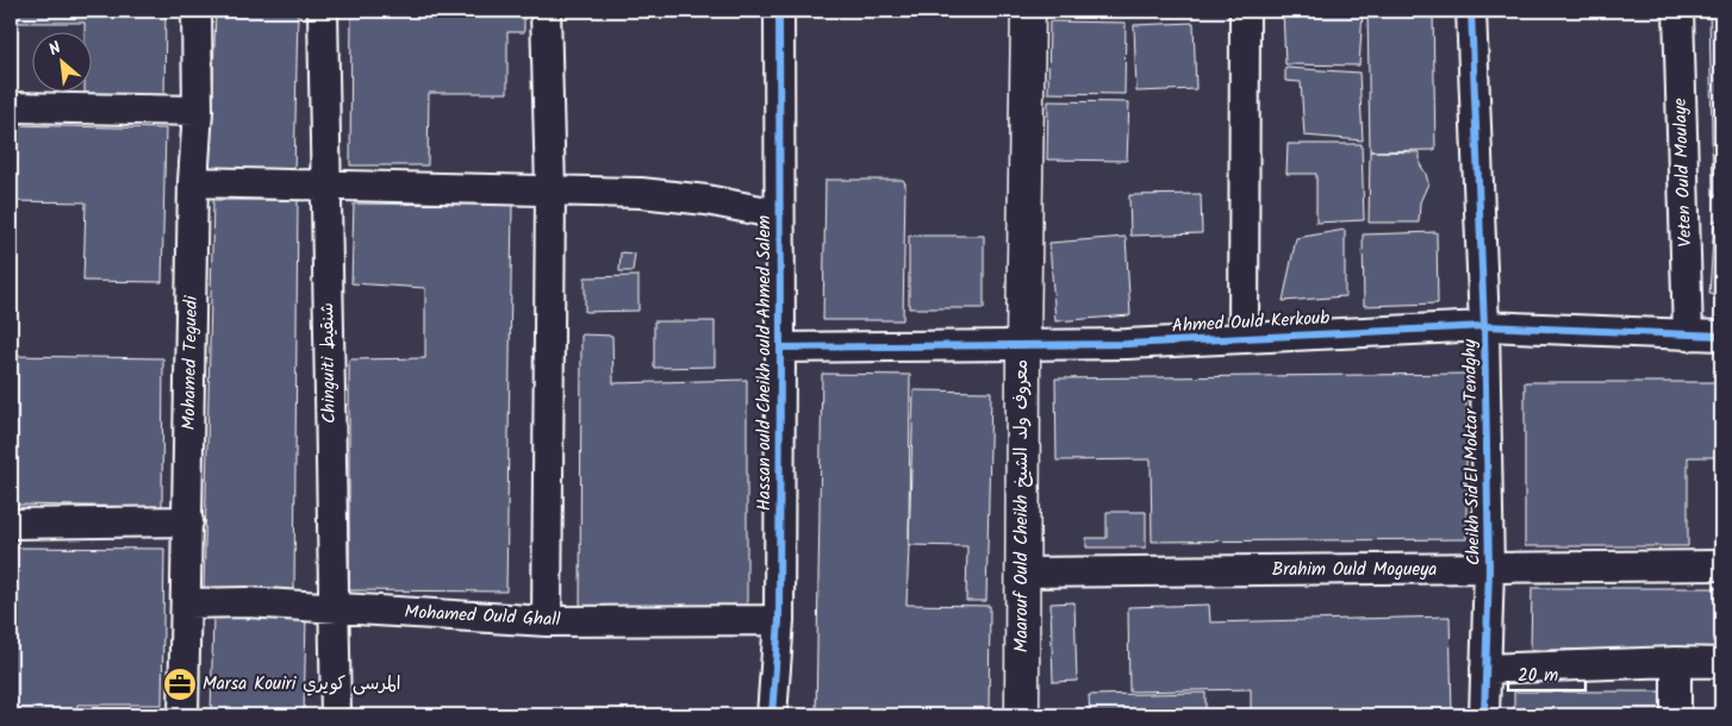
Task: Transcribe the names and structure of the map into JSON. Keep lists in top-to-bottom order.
{
  "streets": {
    "street": [
      "Veten Ould Moulaye",
      "Ahmed Ould Kerkoub",
      "Mohamed Teguedi",
      "Chinguiti شنقيط",
      "Hassan ould Cheikh ould Ahmed Salem",
      "Cheikh Sid'El Moktar Tendghy",
      "Maarouf Ould Cheikh معروف ولد الشيخ",
      "Brahim Ould Mogueya",
      "Mohamed Ould Ghall"
    ]
  },
  "crossings": [
    ["Veten Ould Moulaye", "Ahmed Ould Kerkoub"],
    ["Ahmed Ould Kerkoub", "Hassan ould Cheikh ould Ahmed Salem"],
    ["Ahmed Ould Kerkoub", "Cheikh Sid'El Moktar Tendghy"],
    ["Ahmed Ould Kerkoub", "Maarouf Ould Cheikh معروف ولد الشيخ"],
    ["Mohamed Teguedi", "Mohamed Ould Ghall"],
    ["Chinguiti شنقيط", "Mohamed Ould Ghall"],
    ["Hassan ould Cheikh ould Ahmed Salem", "Mohamed Ould Ghall"],
    ["Cheikh Sid'El Moktar Tendghy", "Brahim Ould Mogueya"],
    ["Maarouf Ould Cheikh معروف ولد الشيخ", "Brahim Ould Mogueya"]
  ],
  "places": {
    "office": ["Marsa Kouiri المرسى كويري"]
  },
  "scale_bar": "20 m",
  "north": "top left"
}
